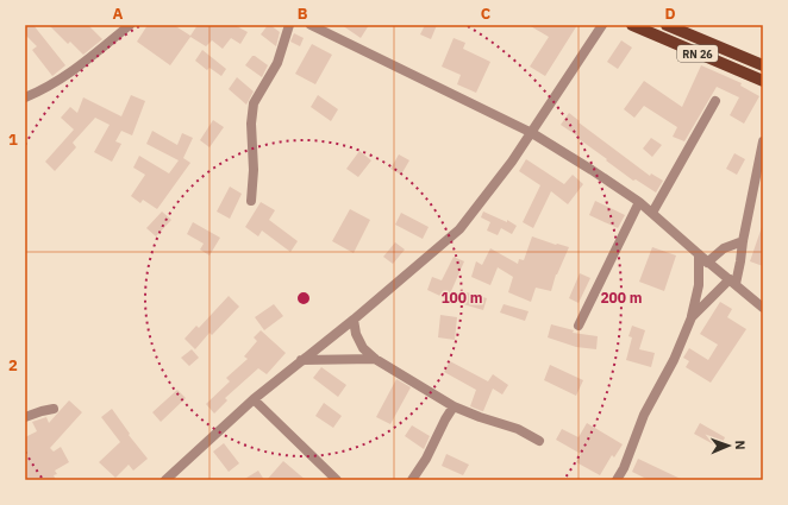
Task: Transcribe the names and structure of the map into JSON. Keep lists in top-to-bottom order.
{
  "streets": {
    "main road": ["RN 26"]
  },
  "north": "right",
  "grid": {
    "columns": [
      "A",
      "B",
      "C",
      "D"
    ],
    "rows": ["1", "2"]
  },
  "rings": ["100 m", "200 m"]
}
